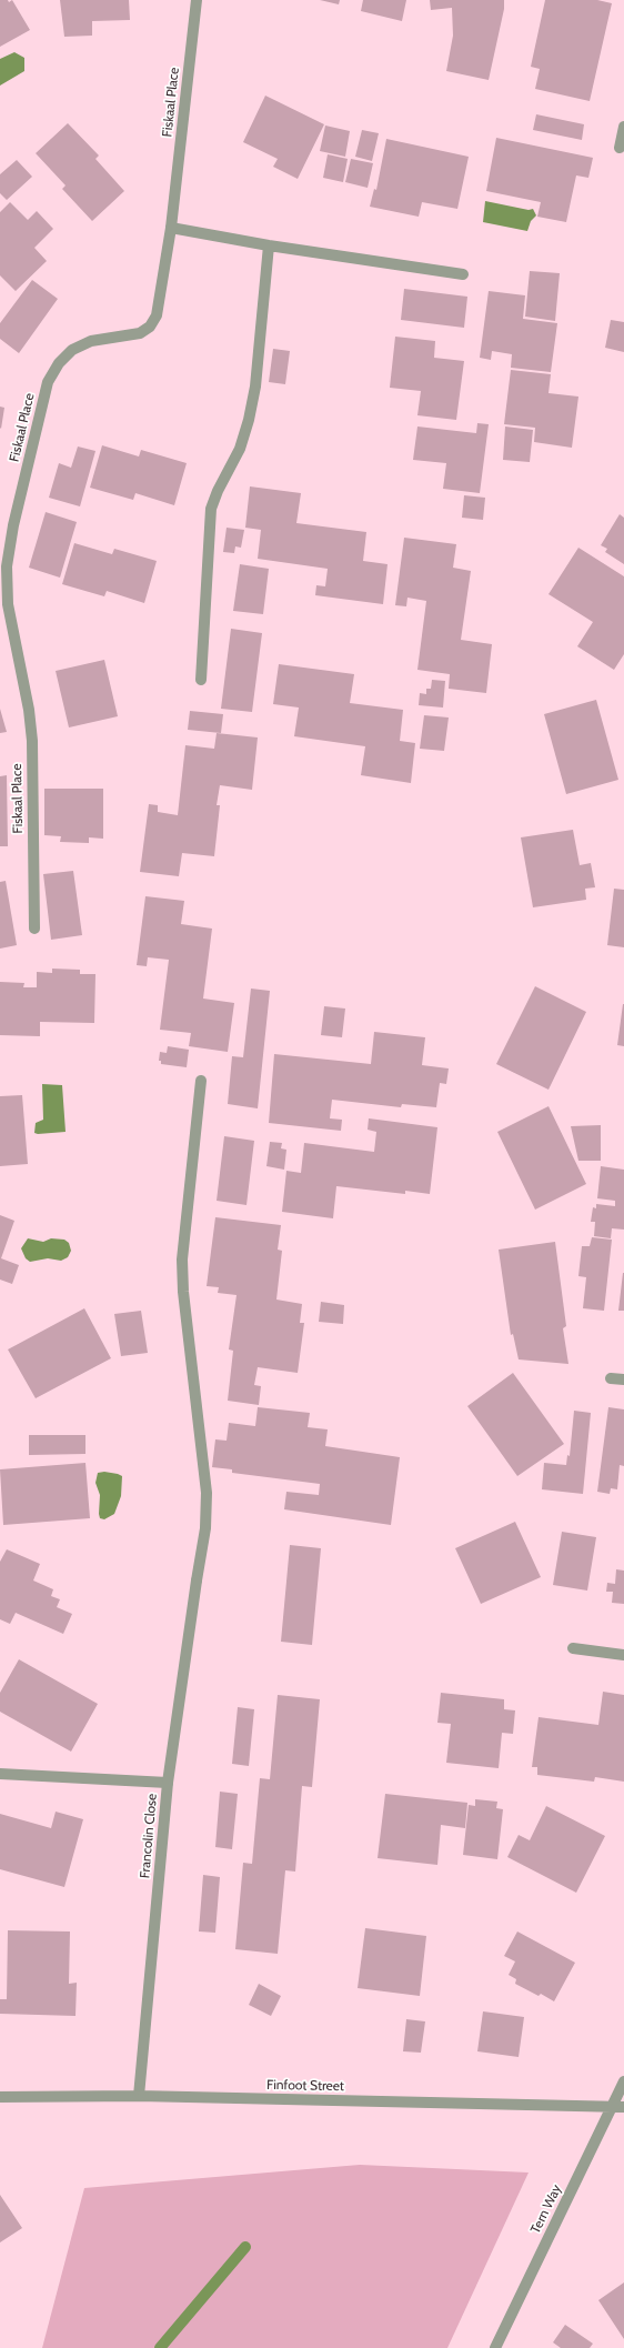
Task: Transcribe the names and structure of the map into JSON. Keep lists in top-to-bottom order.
{
  "streets": {
    "street": [
      "Fiskaal Place",
      "Francolin Close",
      "Finfoot Street",
      "Tern Way"
    ]
  },
  "crossings": [
    ["Francolin Close", "Finfoot Street"],
    ["Finfoot Street", "Tern Way"]
  ]
}
